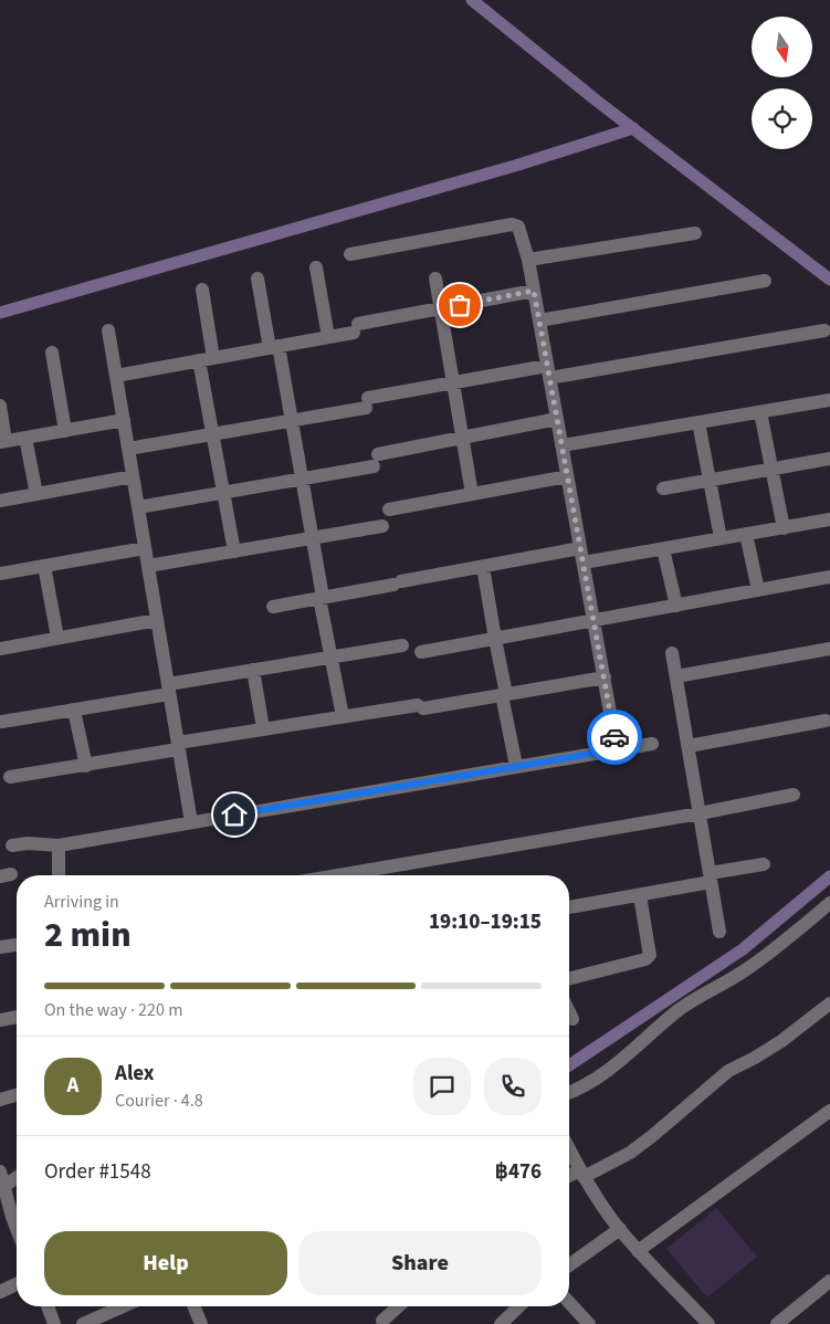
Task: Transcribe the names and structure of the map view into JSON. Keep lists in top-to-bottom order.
{
  "north": "bottom",
  "page": {
    "heading": ["2 min", "Arriving in", "19:10–19:15"],
    "panel": [
      "Alex",
      "Courier · 4.8",
      "Order #1548",
      "฿476"
    ],
    "bar": "On the way · 220 m",
    "round": "A",
    "buttons": ["Help", "Share"]
  }
}
